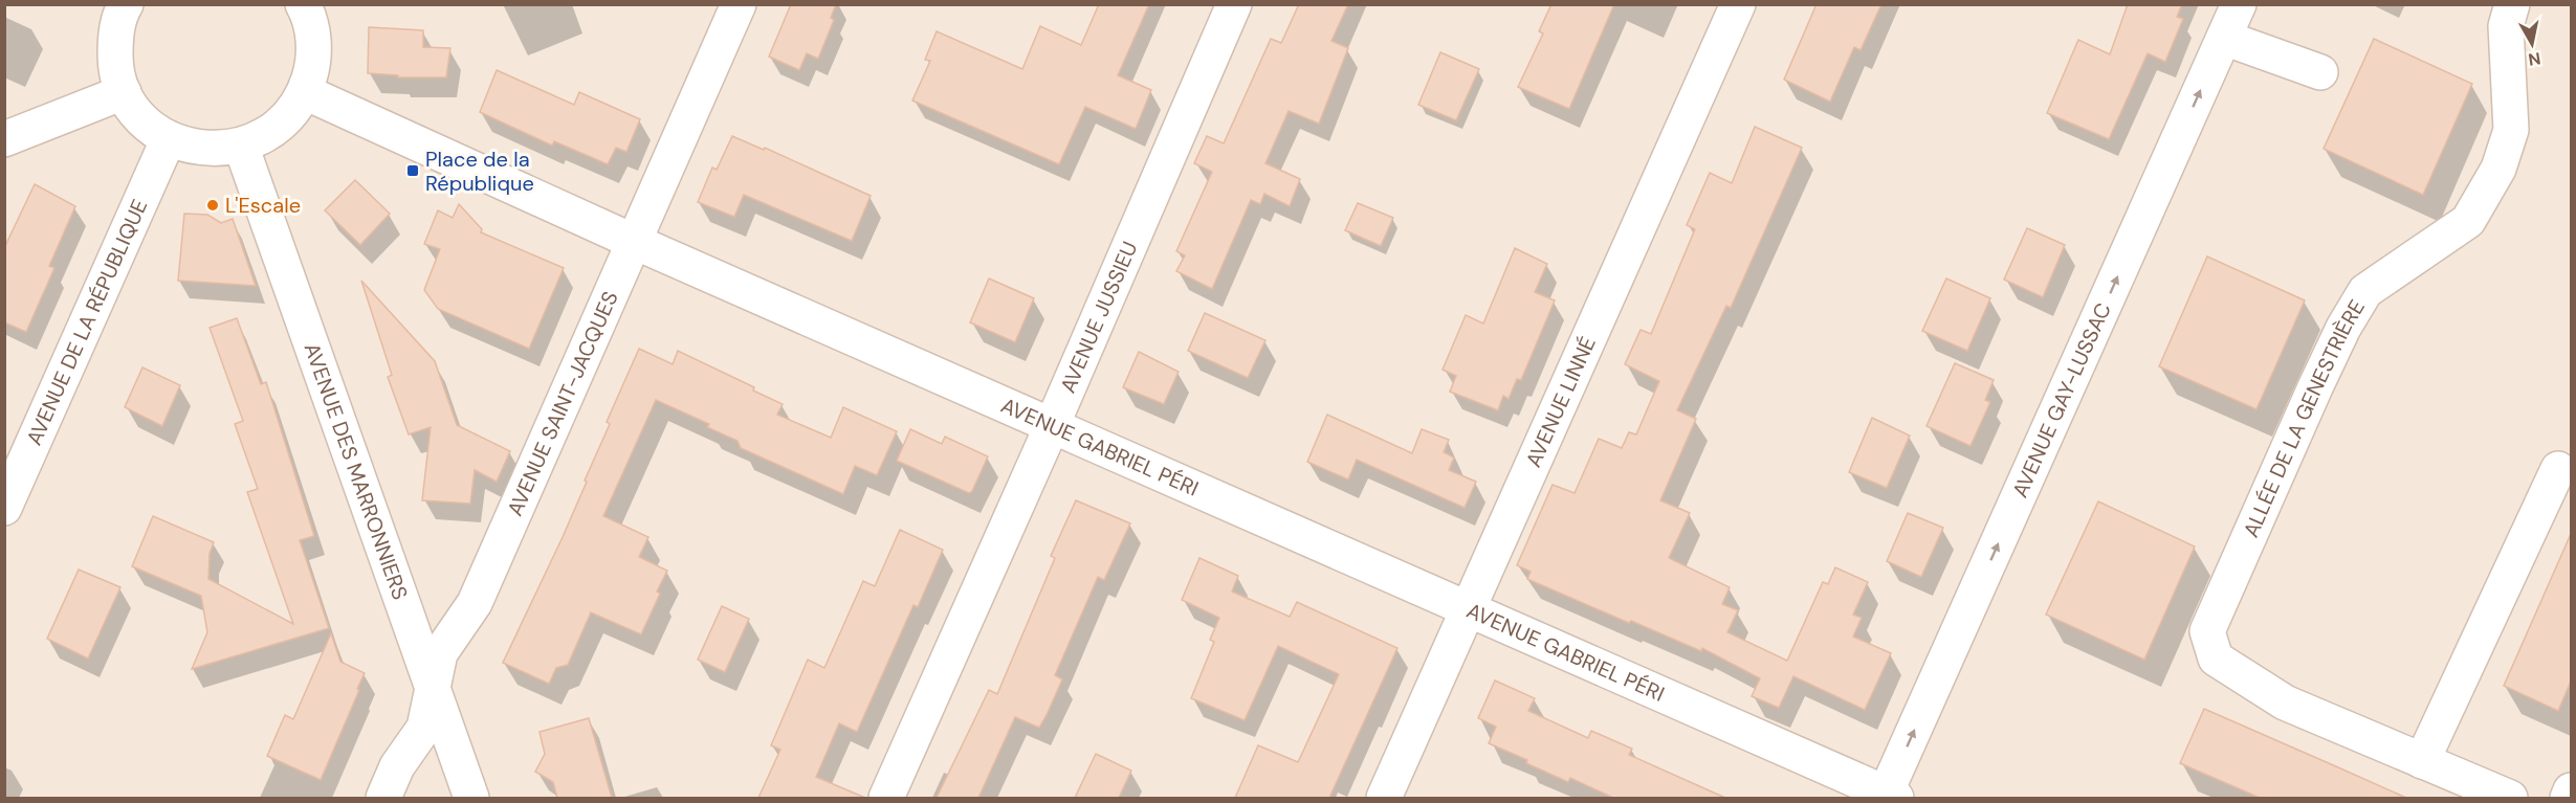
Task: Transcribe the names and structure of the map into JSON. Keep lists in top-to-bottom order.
{
  "streets": {
    "street": [
      "AVENUE JUSSIEU",
      "AVENUE DE LA RÉPUBLIQUE",
      "AVENUE GAY-LUSSAC",
      "AVENUE LINNÉ",
      "AVENUE SAINT-JACQUES",
      "ALLÉE DE LA GENESTRIÈRE",
      "AVENUE GABRIEL PÉRI",
      "AVENUE DES MARRONNIERS"
    ]
  },
  "crossings": [
    ["AVENUE JUSSIEU", "AVENUE GABRIEL PÉRI"],
    ["AVENUE GAY-LUSSAC", "AVENUE GABRIEL PÉRI"],
    ["AVENUE LINNÉ", "AVENUE GABRIEL PÉRI"],
    ["AVENUE SAINT-JACQUES", "AVENUE GABRIEL PÉRI"],
    ["AVENUE SAINT-JACQUES", "AVENUE DES MARRONNIERS"]
  ],
  "one_way": ["AVENUE GAY-LUSSAC"],
  "places": {
    "transit": ["Place de la République"],
    "other": ["L'Escale"]
  },
  "north": "bottom"
}
